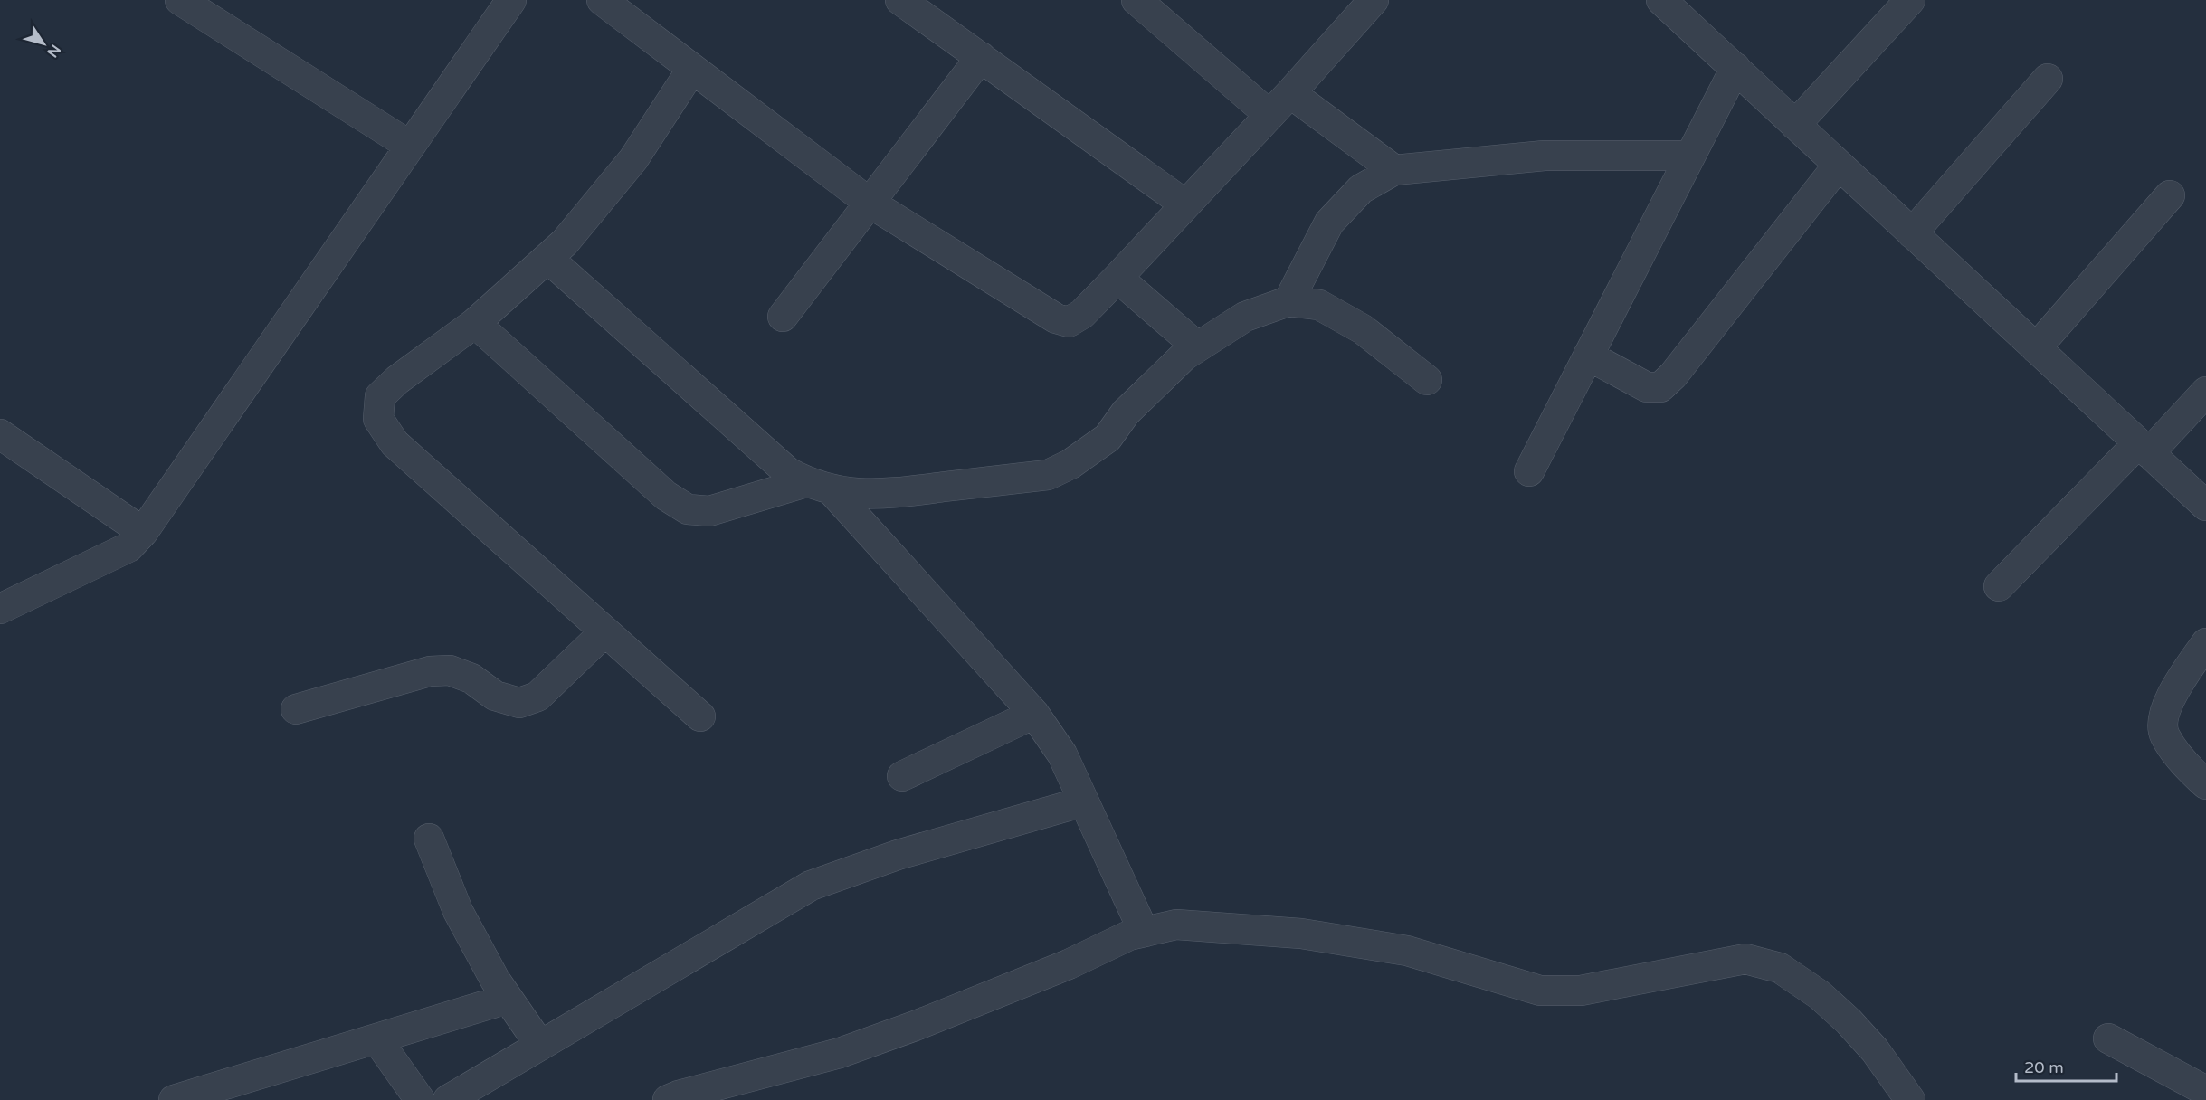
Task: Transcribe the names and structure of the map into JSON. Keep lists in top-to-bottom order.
{
  "scale_bar": "20 m",
  "north": "bottom right"
}
